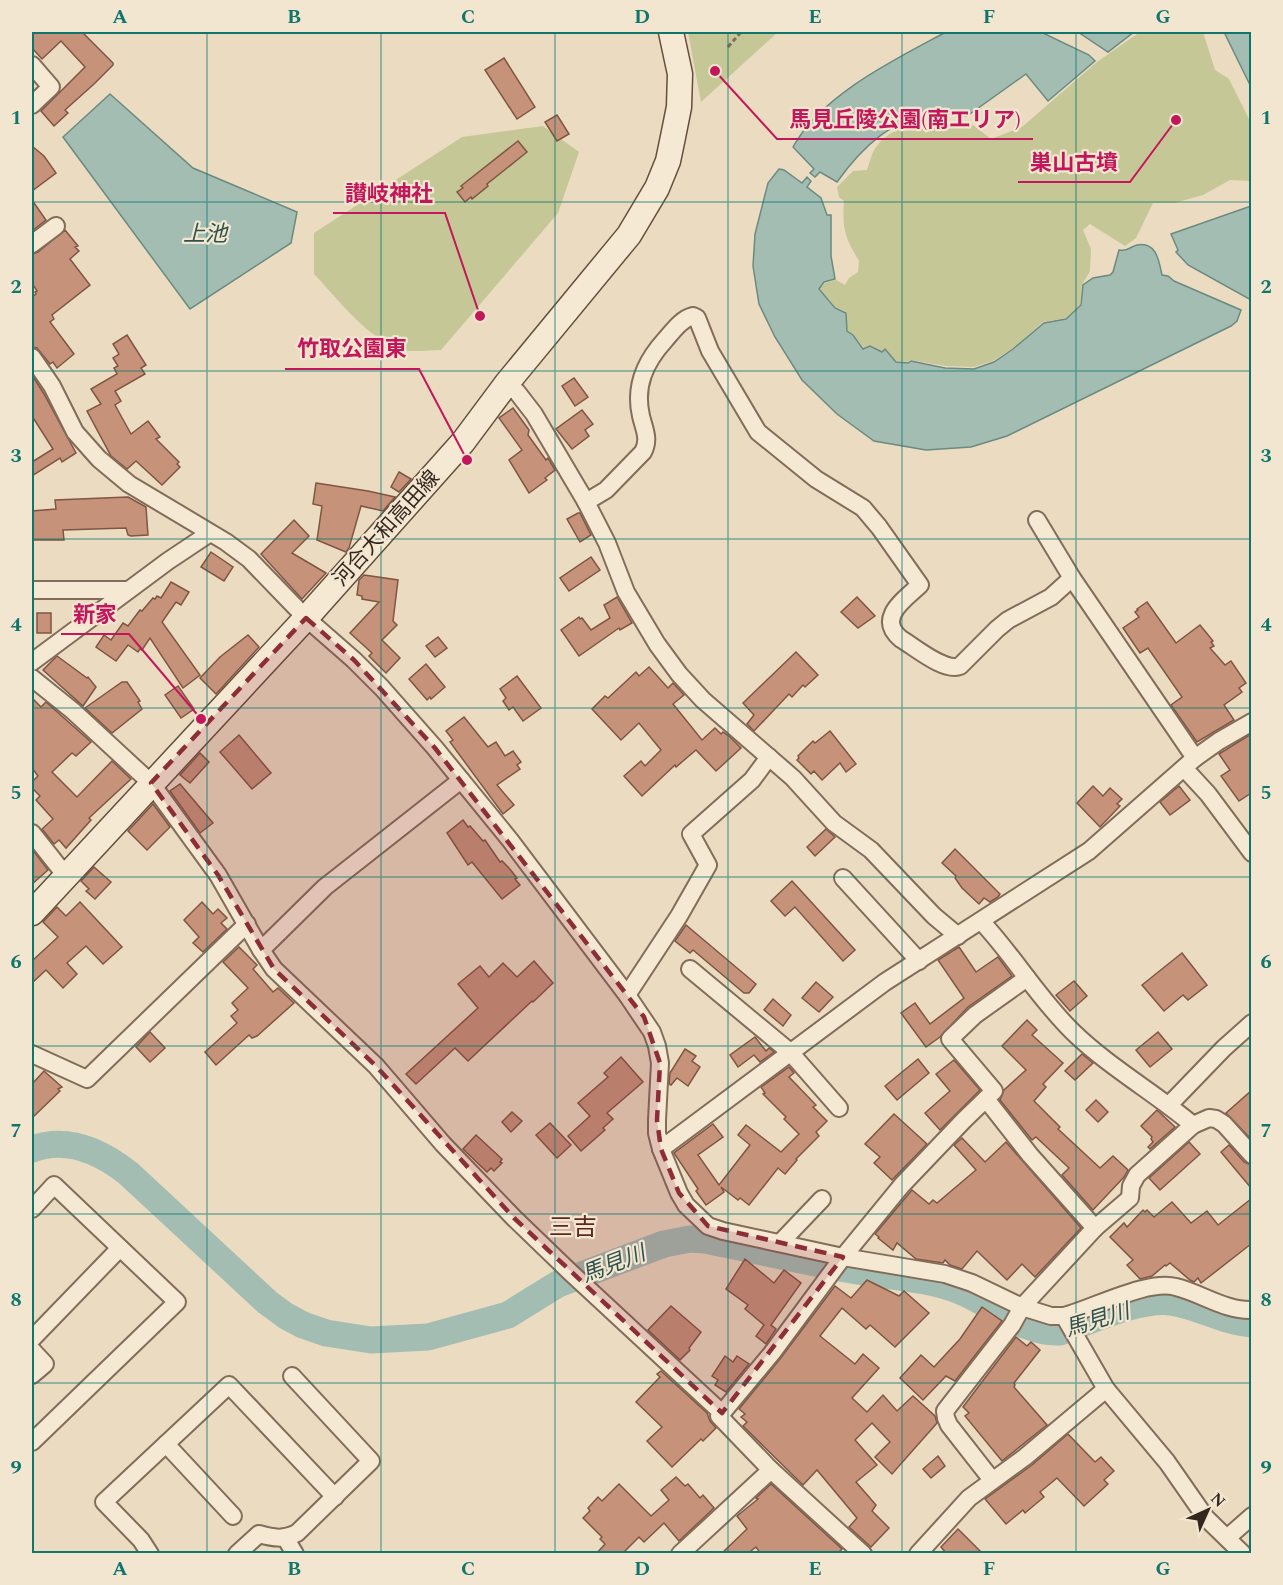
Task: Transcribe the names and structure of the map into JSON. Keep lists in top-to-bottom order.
{
  "streets": {
    "main road": ["河合大和高田線"]
  },
  "districts": ["三吉"],
  "water": ["上池", "馬見川"],
  "places": [
    "馬見丘陵公園(南エリア)",
    "巣山古墳",
    "讃岐神社",
    "竹取公園東",
    "新家"
  ],
  "north": "top right",
  "grid": {
    "columns": [
      "A",
      "B",
      "C",
      "D",
      "E",
      "F",
      "G"
    ],
    "rows": [
      "1",
      "2",
      "3",
      "4",
      "5",
      "6",
      "7",
      "8",
      "9"
    ]
  }
}
